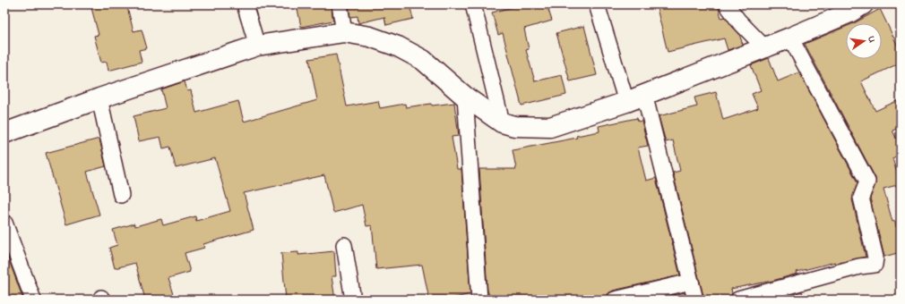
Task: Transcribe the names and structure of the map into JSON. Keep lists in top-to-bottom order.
{
  "north": "right"
}
